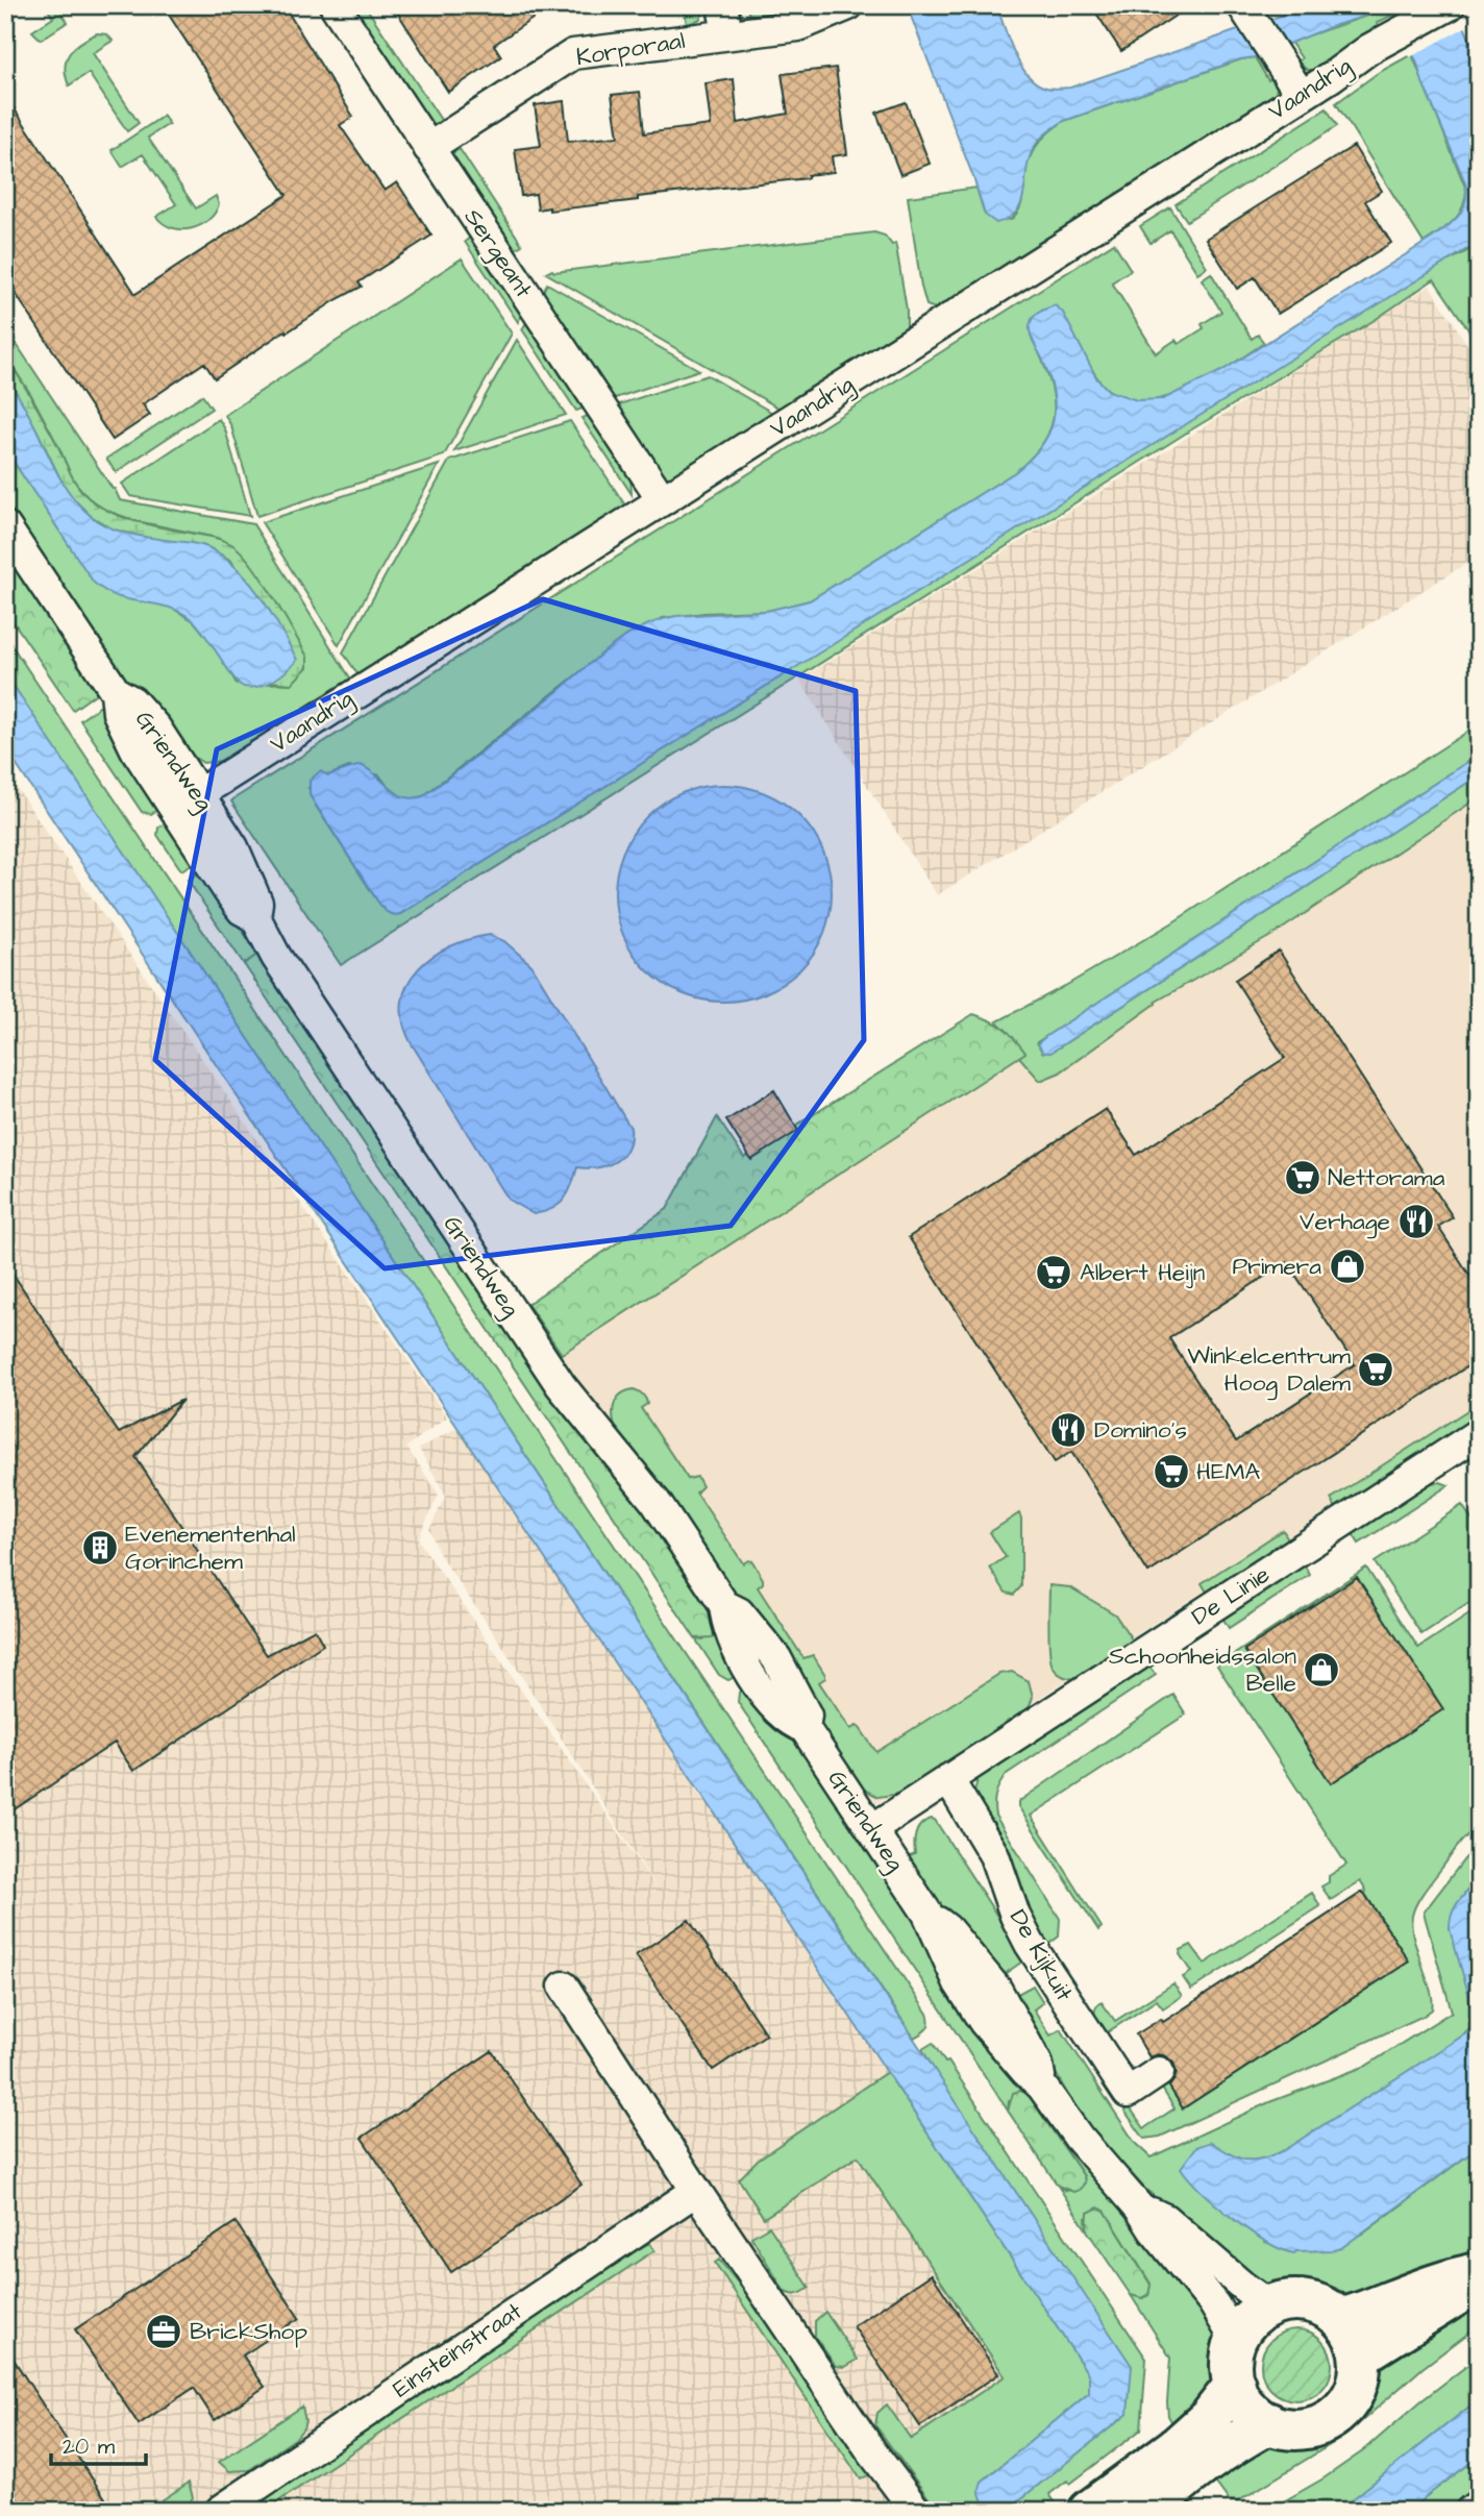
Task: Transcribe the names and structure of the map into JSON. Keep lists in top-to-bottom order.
{
  "streets": {
    "street": [
      "Korporaal",
      "Vaandrig",
      "Sergeant",
      "Griendweg",
      "De Linie",
      "De Kijkuit",
      "Einsteinstraat"
    ]
  },
  "crossings": [
    ["Korporaal", "Sergeant"],
    ["Vaandrig", "Sergeant"],
    ["Vaandrig", "Griendweg"],
    ["Griendweg", "De Linie"],
    ["De Linie", "De Kijkuit"]
  ],
  "places": {
    "supermarket": [
      "Nettorama",
      "Albert Heijn",
      "Winkelcentrum Hoog Dalem",
      "HEMA"
    ],
    "restaurant": ["Verhage", "Domino's"],
    "shop": ["Primera", "Schoonheidssalon Belle"],
    "building": ["Evenementenhal Gorinchem"],
    "office": ["BrickShop"]
  },
  "scale_bar": "20 m"
}
